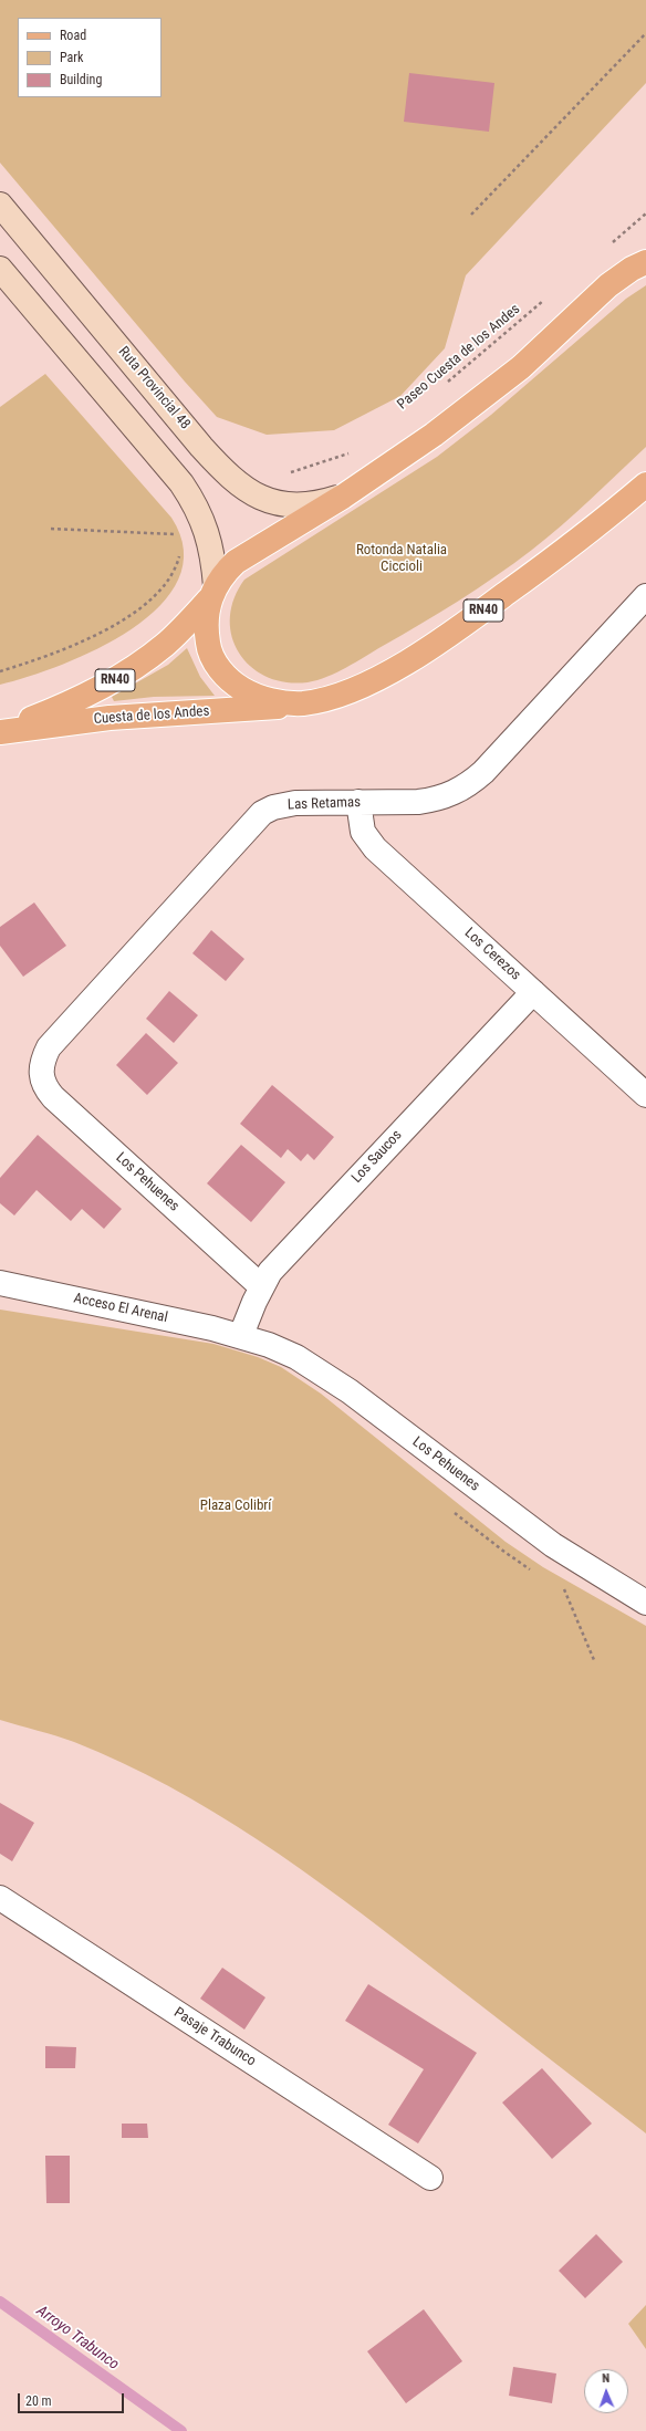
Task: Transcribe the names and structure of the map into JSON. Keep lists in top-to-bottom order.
{
  "streets": {
    "main road": ["Ruta Provincial 48", "RN40", "Cuesta de los Andes"],
    "street": [
      "Las Retamas",
      "Los Cerezos",
      "Los Saucos",
      "Los Pehuenes",
      "Acceso El Arenal",
      "Pasaje Trabunco"
    ],
    "path": ["Paseo Cuesta de los Andes"]
  },
  "crossings": [
    ["Ruta Provincial 48", "RN40"],
    ["RN40", "Cuesta de los Andes"],
    ["Las Retamas", "Los Cerezos"],
    ["Las Retamas", "Los Pehuenes"],
    ["Los Cerezos", "Los Saucos"],
    ["Los Saucos", "Los Pehuenes"],
    ["Los Saucos", "Acceso El Arenal"],
    ["Los Pehuenes", "Acceso El Arenal"]
  ],
  "water": ["Arroyo Trabunco"],
  "parks": ["Rotonda Natalia Ciccioli", "Plaza Colibrí"],
  "legend": ["Road", "Park", "Building"],
  "scale_bar": "20 m",
  "north": "top"
}
